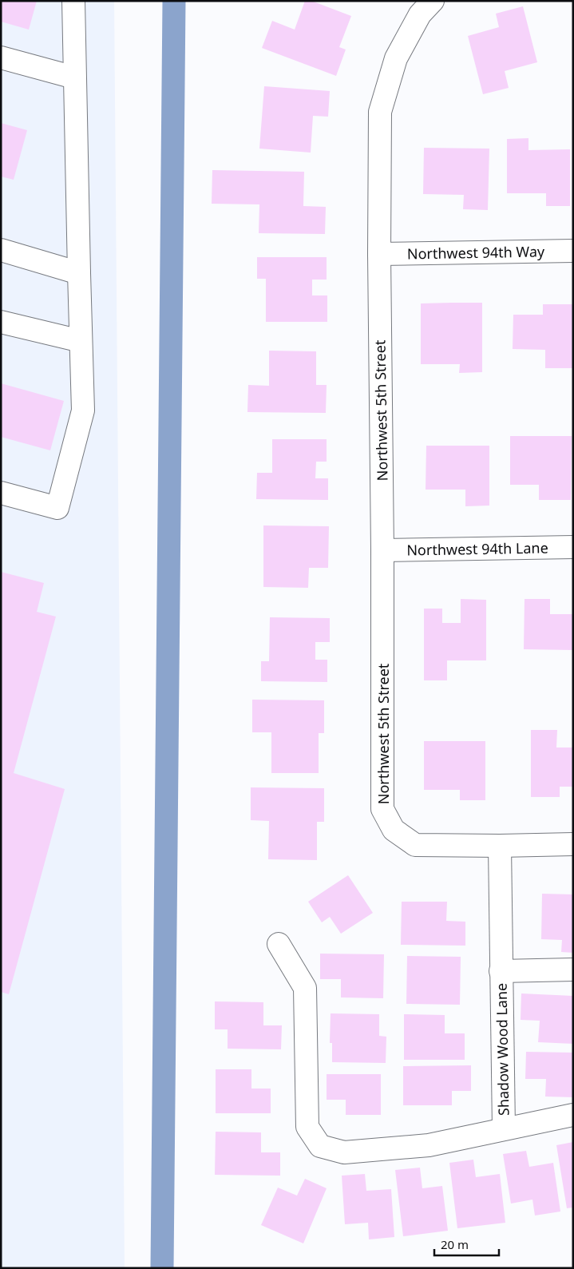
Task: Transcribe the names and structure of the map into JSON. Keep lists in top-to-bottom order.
{
  "streets": {
    "street": [
      "Northwest 94th Way",
      "Northwest 5th Street",
      "Northwest 94th Lane",
      "Shadow Wood Lane"
    ]
  },
  "crossings": [
    ["Northwest 94th Way", "Northwest 5th Street"],
    ["Northwest 5th Street", "Northwest 94th Lane"],
    ["Northwest 5th Street", "Shadow Wood Lane"]
  ],
  "scale_bar": "20 m"
}
